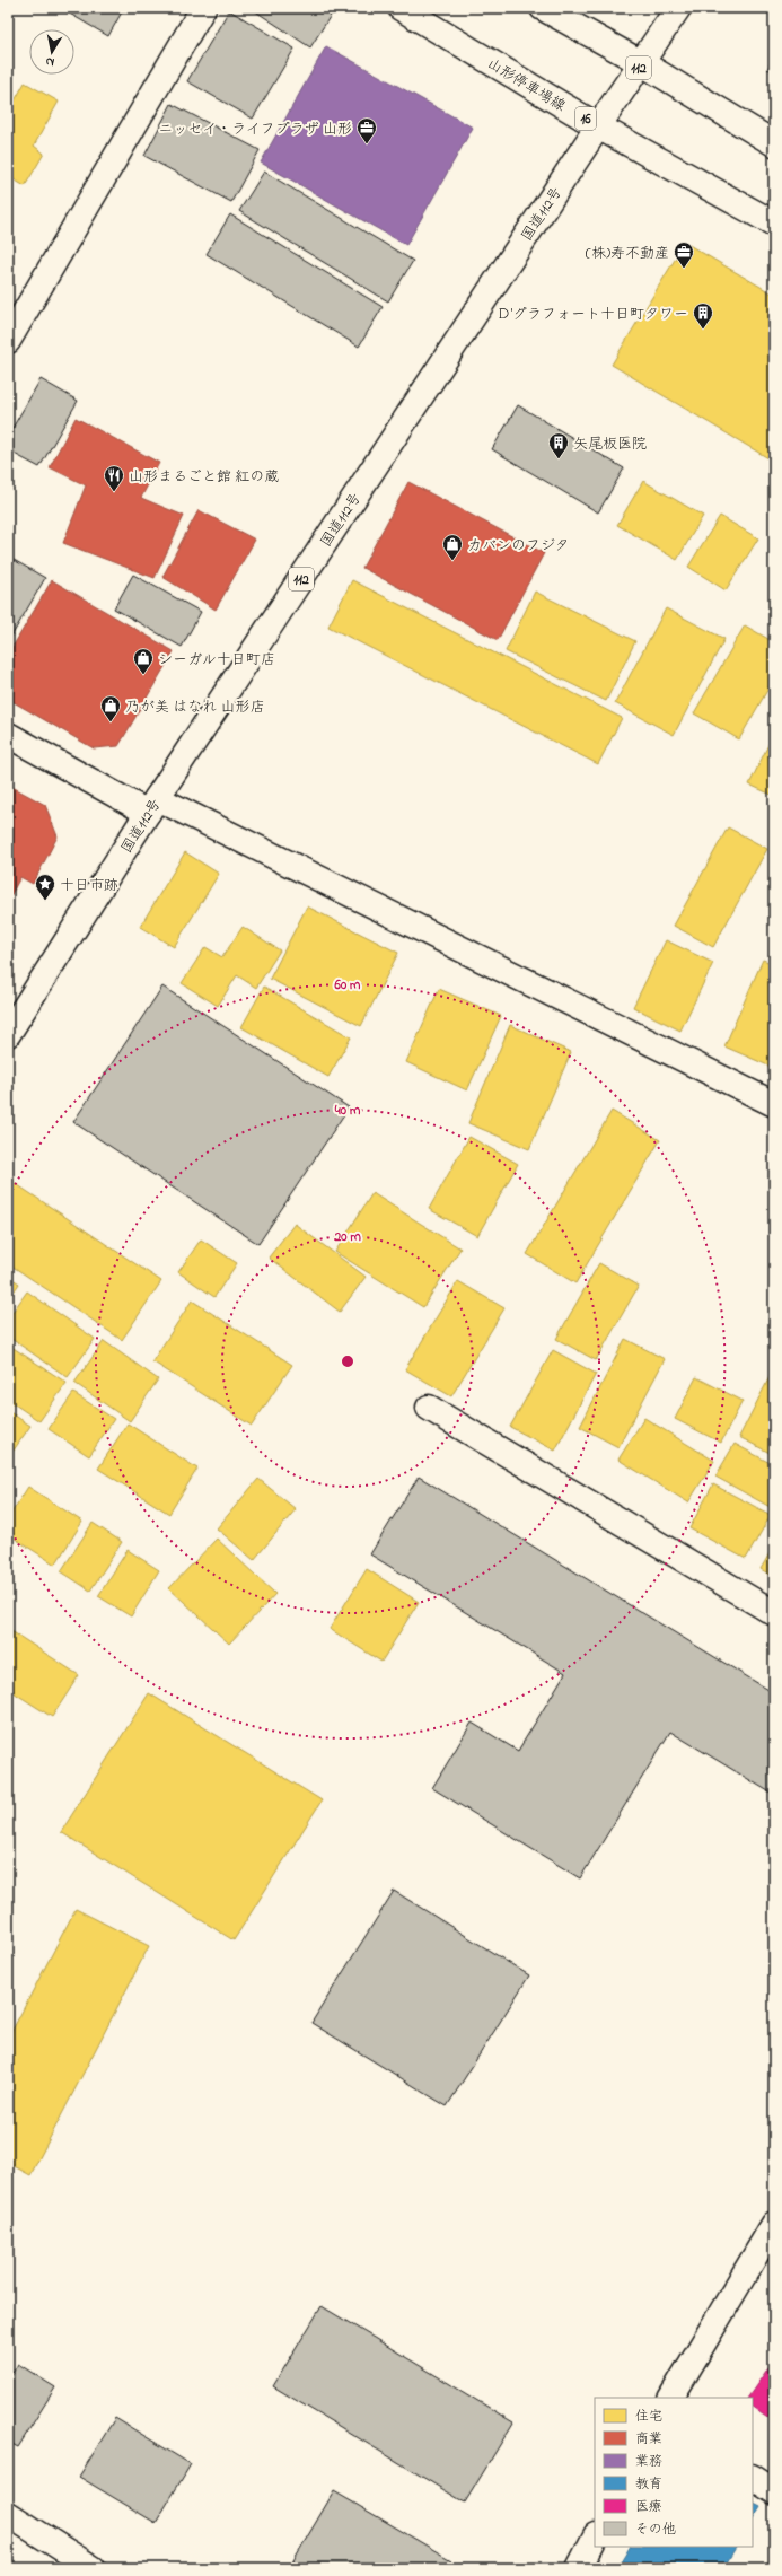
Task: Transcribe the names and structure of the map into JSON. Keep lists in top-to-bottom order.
{
  "streets": {
    "main road": [
      "112",
      "山形停車場線",
      "16",
      "国道112号"
    ]
  },
  "crossings": [
    ["山形停車場線", "国道112号"]
  ],
  "places": {
    "office": ["ニッセイ・ライフプラザ 山形", "(株)寿不動産"],
    "building": ["Ｄ’グラフォート十日町タワー", "矢尾板医院"],
    "restaurant": ["山形まるごと館 紅の蔵"],
    "shop": ["カバンのフジタ", "シーガル十日町店", "乃が美 はなれ 山形店"],
    "place": ["十日市跡"]
  },
  "legend": [
    "住宅",
    "商業",
    "業務",
    "教育",
    "医療",
    "その他"
  ],
  "north": "bottom",
  "rings": ["60 m", "40 m", "20 m"]
}
